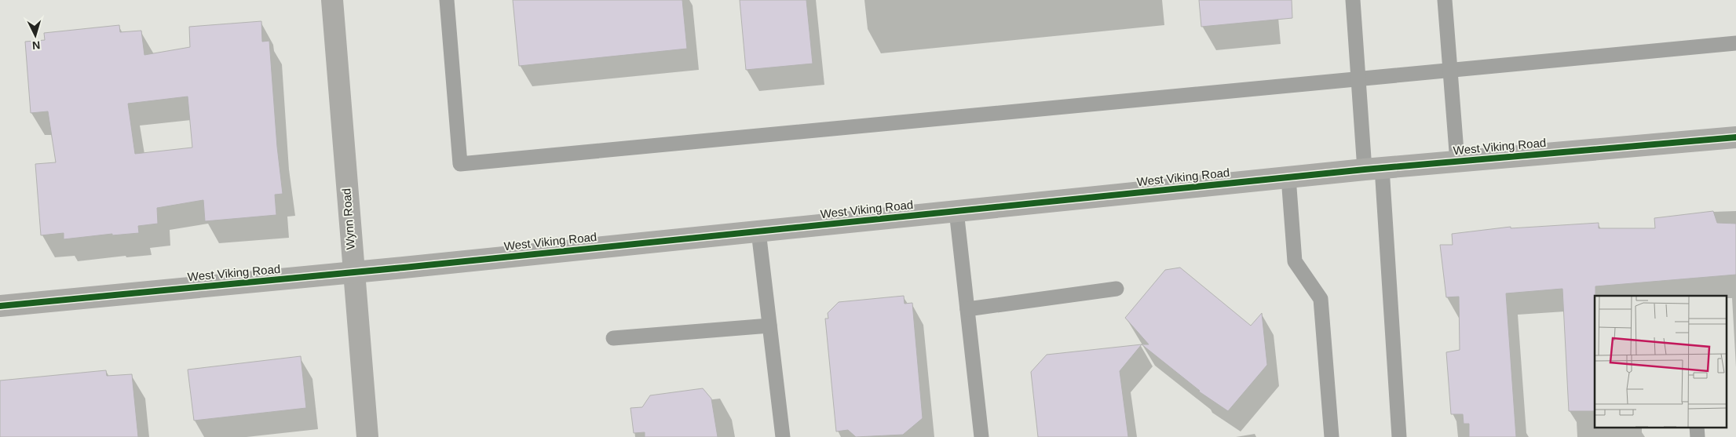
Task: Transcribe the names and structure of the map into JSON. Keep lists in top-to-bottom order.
{
  "streets": {
    "street": ["West Viking Road", "Wynn Road"]
  },
  "crossings": [
    ["West Viking Road", "Wynn Road"]
  ],
  "north": "bottom"
}
